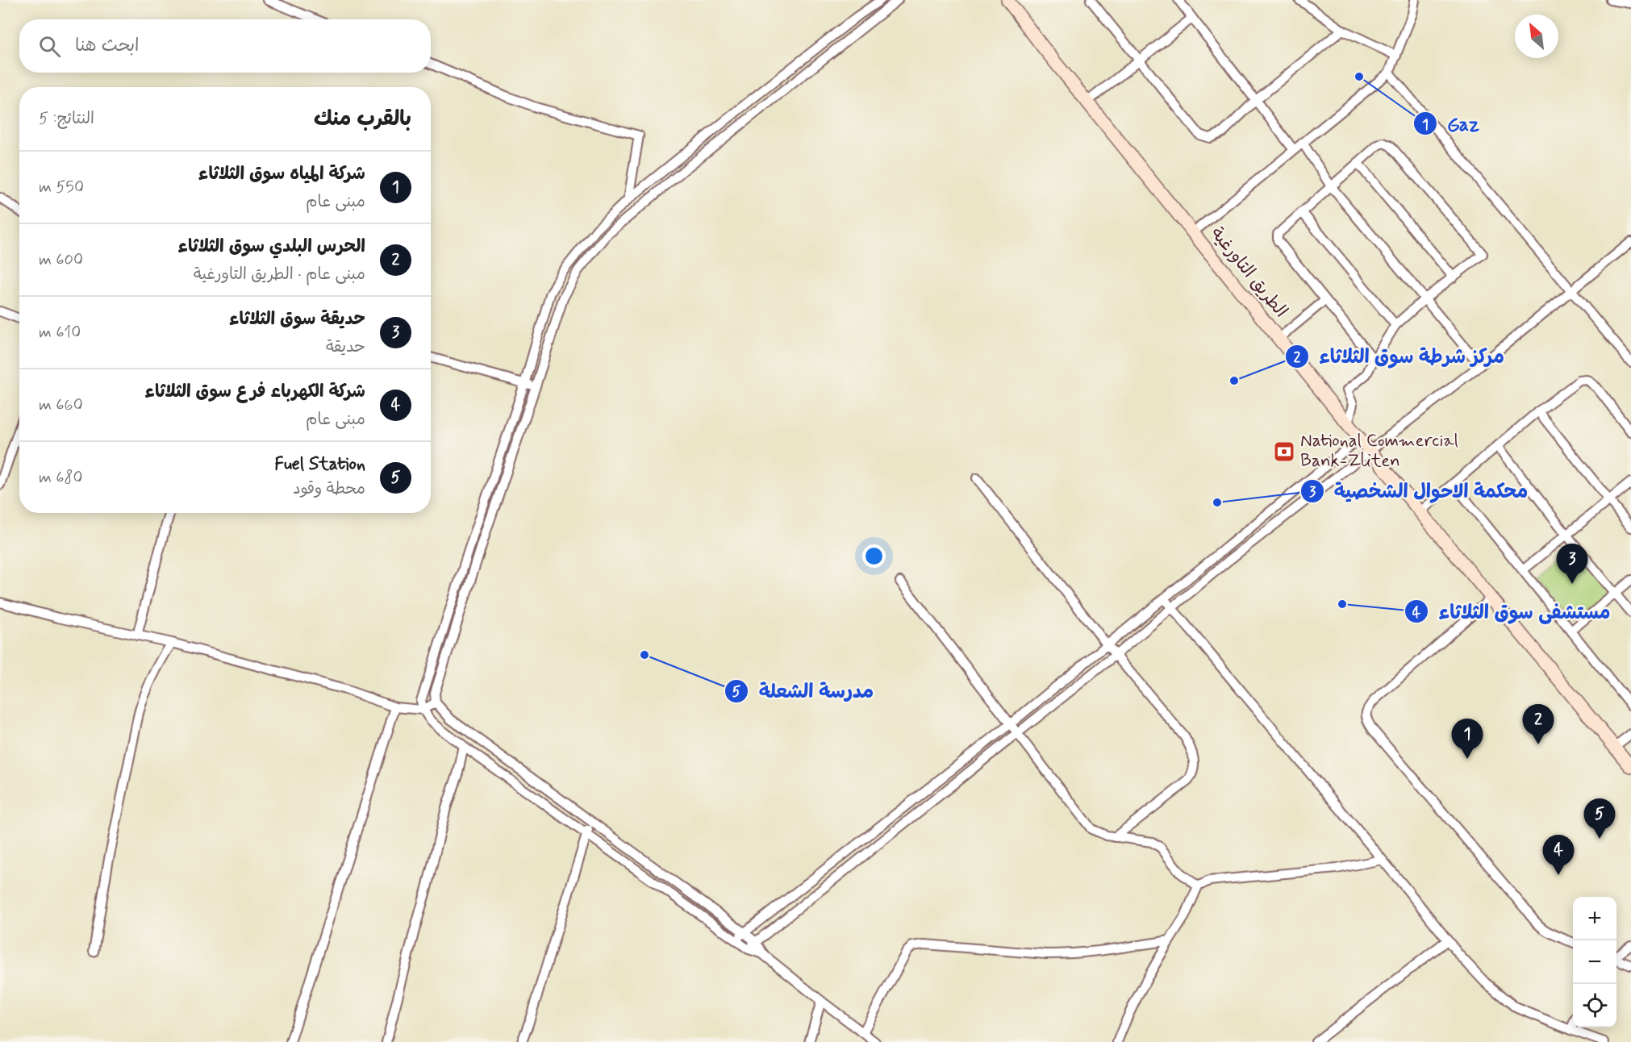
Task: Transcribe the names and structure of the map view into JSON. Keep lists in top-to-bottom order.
{
  "streets": {
    "street": ["الطريق التاورغية"]
  },
  "places": {
    "other": [
      "Gaz",
      "مركز شرطة سوق الثلاثاء",
      "محكمة الاحوال الشخصية",
      "مستشفى سوق الثلاثاء",
      "مدرسة الشعلة"
    ],
    "bank": ["National Commercial Bank-Zliten"]
  },
  "north": "top left",
  "page": {
    "search": "ابحث هنا",
    "heading": ["بالقرب منك", "النتائج: 5"],
    "list": [
      {
        "mark": "1",
        "name": "شركة المياه سوق الثلاثاء",
        "note": "مبنى عام",
        "value": "550 m"
      },
      {
        "mark": "2",
        "name": "الحرس البلدي سوق الثلاثاء",
        "note": "مبنى عام · الطريق التاورغية",
        "value": "600 m"
      },
      {
        "mark": "3",
        "name": "حديقة سوق الثلاثاء",
        "note": "حديقة",
        "value": "610 m"
      },
      {
        "mark": "4",
        "name": "شركة الكهرباء فرع سوق الثلاثاء",
        "note": "مبنى عام",
        "value": "660 m"
      },
      {
        "mark": "5",
        "name": "Fuel Station",
        "note": "محطة وقود",
        "value": "680 m"
      }
    ],
    "pins": [
      "3",
      "2",
      "1",
      "5",
      "4"
    ],
    "map_buttons": ["+", "−"]
  }
}
